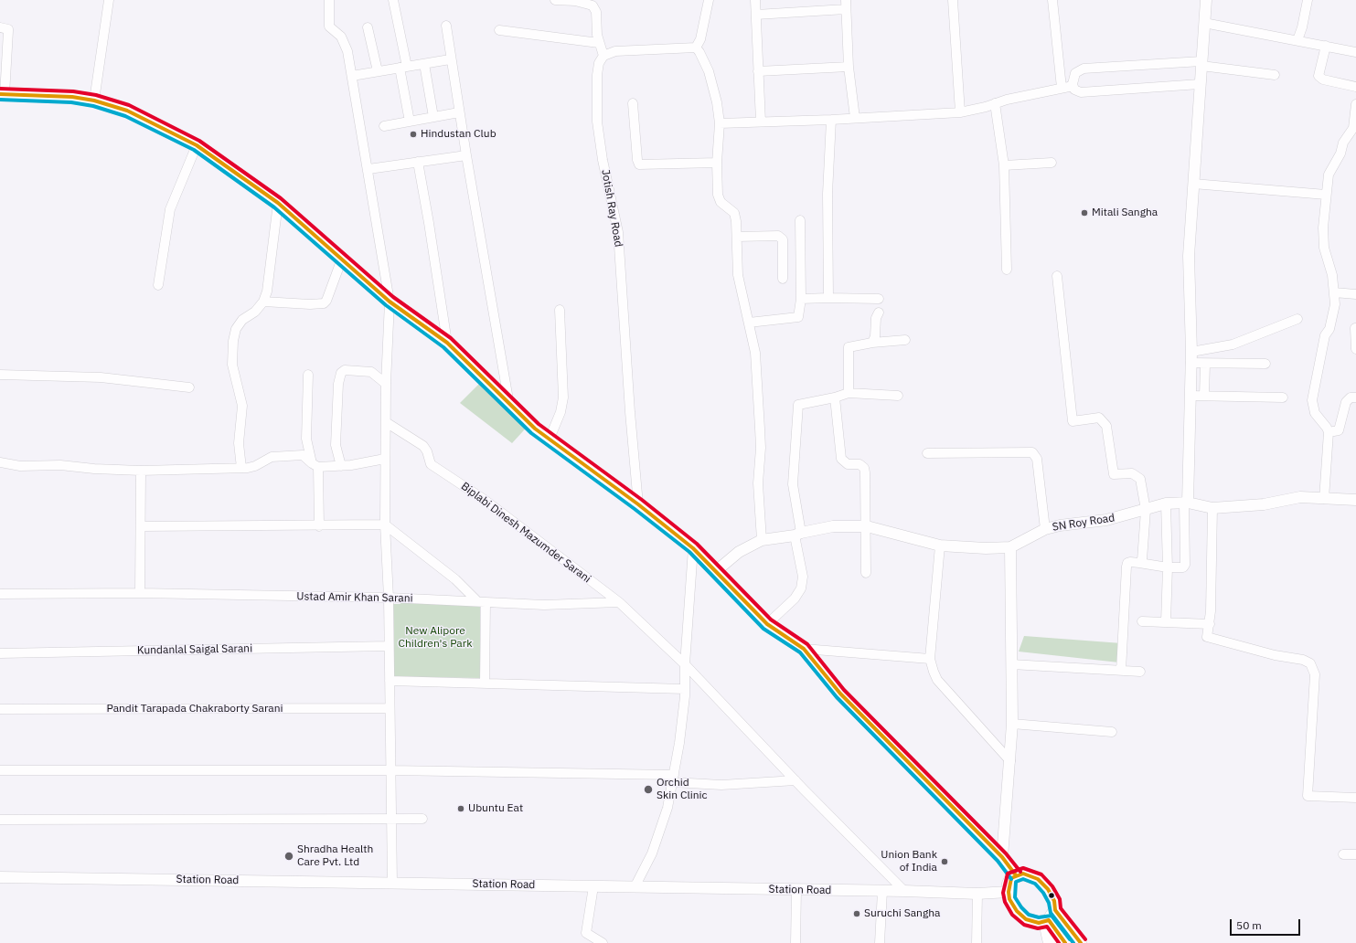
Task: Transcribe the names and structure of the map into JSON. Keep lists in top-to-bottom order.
{
  "streets": {
    "street": [
      "Jotish Ray Road",
      "SN Roy Road",
      "Biplabi Dinesh Mazumder Sarani",
      "Ustad Amir Khan Sarani",
      "Kundanlal Saigal Sarani",
      "Pandit Tarapada Chakraborty Sarani",
      "Station Road"
    ]
  },
  "crossings": [
    ["Biplabi Dinesh Mazumder Sarani", "Ustad Amir Khan Sarani"]
  ],
  "parks": ["New Alipore Children's Park"],
  "places": [
    "Hindustan Club",
    "Mitali Sangha",
    "Orchid Skin Clinic",
    "Ubuntu Eat",
    "Shradha Health Care Pvt. Ltd",
    "Union Bank of India",
    "Suruchi Sangha"
  ],
  "scale_bar": "50 m"
}
